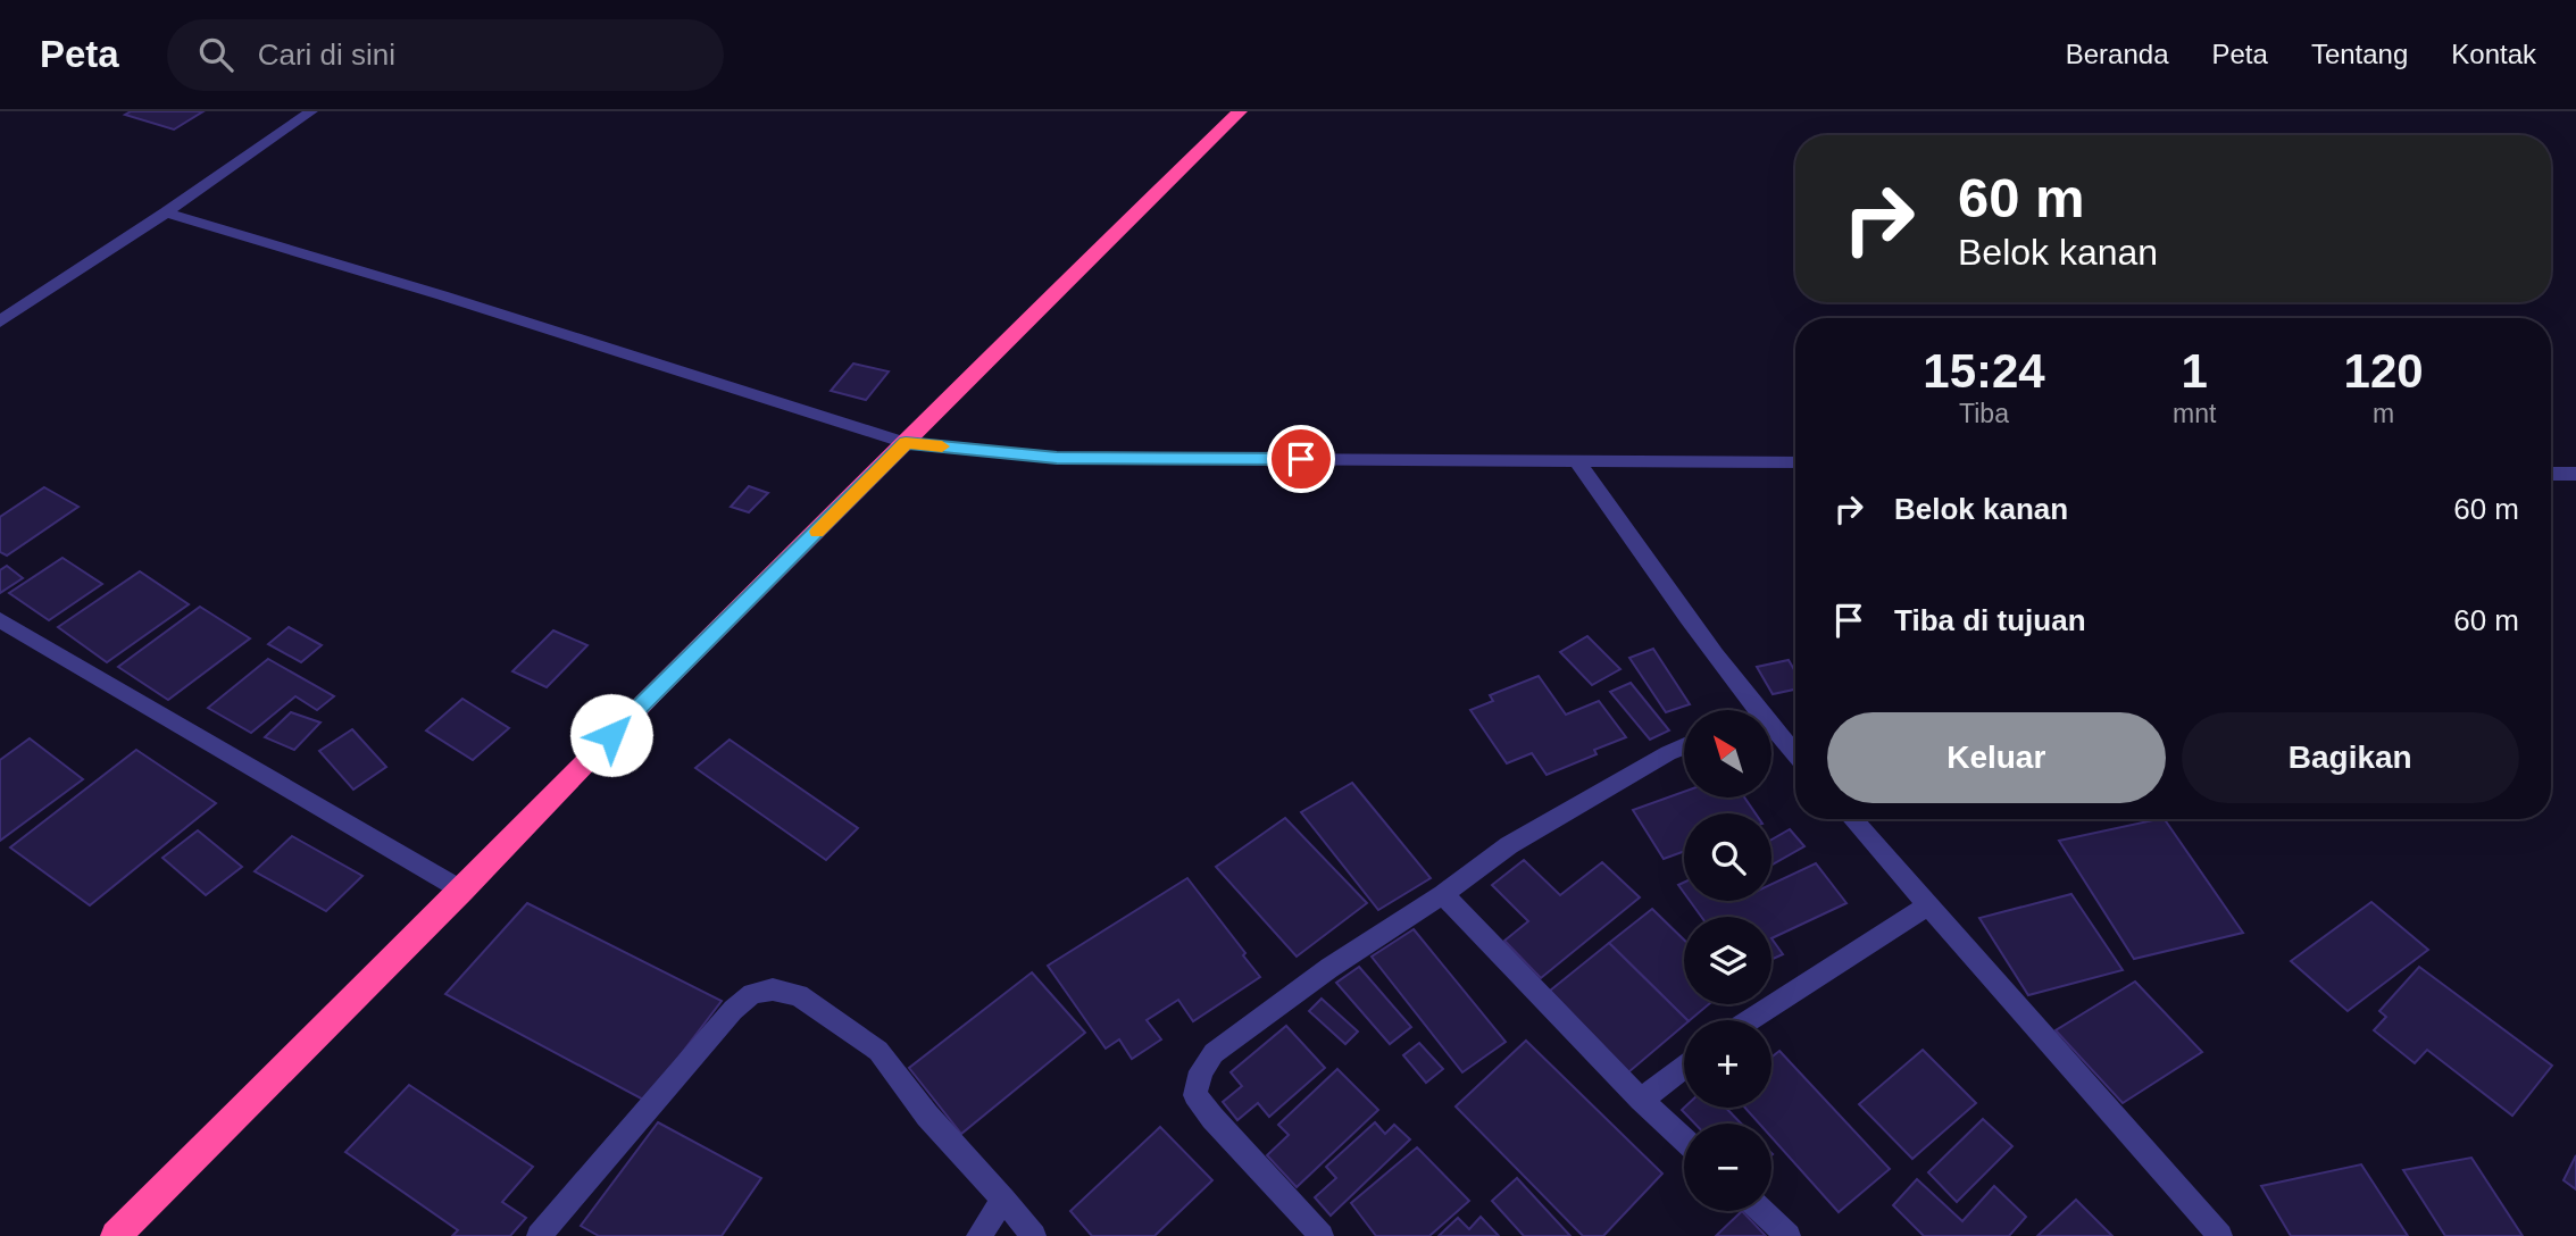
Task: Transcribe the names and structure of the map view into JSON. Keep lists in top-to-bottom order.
{
  "north": "top left",
  "page": {
    "header": "Peta",
    "search": "Cari di sini",
    "nav": [
      "Beranda",
      "Peta",
      "Tentang",
      "Kontak"
    ],
    "turn": ["60 m", "Belok kanan"],
    "eta": [
      "15:24",
      "Tiba",
      "1",
      "mnt",
      "120",
      "m"
    ],
    "list": [
      {
        "name": "Belok kanan",
        "value": "60 m"
      },
      {
        "name": "Tiba di tujuan",
        "value": "60 m"
      }
    ],
    "buttons": ["Keluar", "Bagikan"],
    "map_buttons": ["+", "−"]
  }
}
